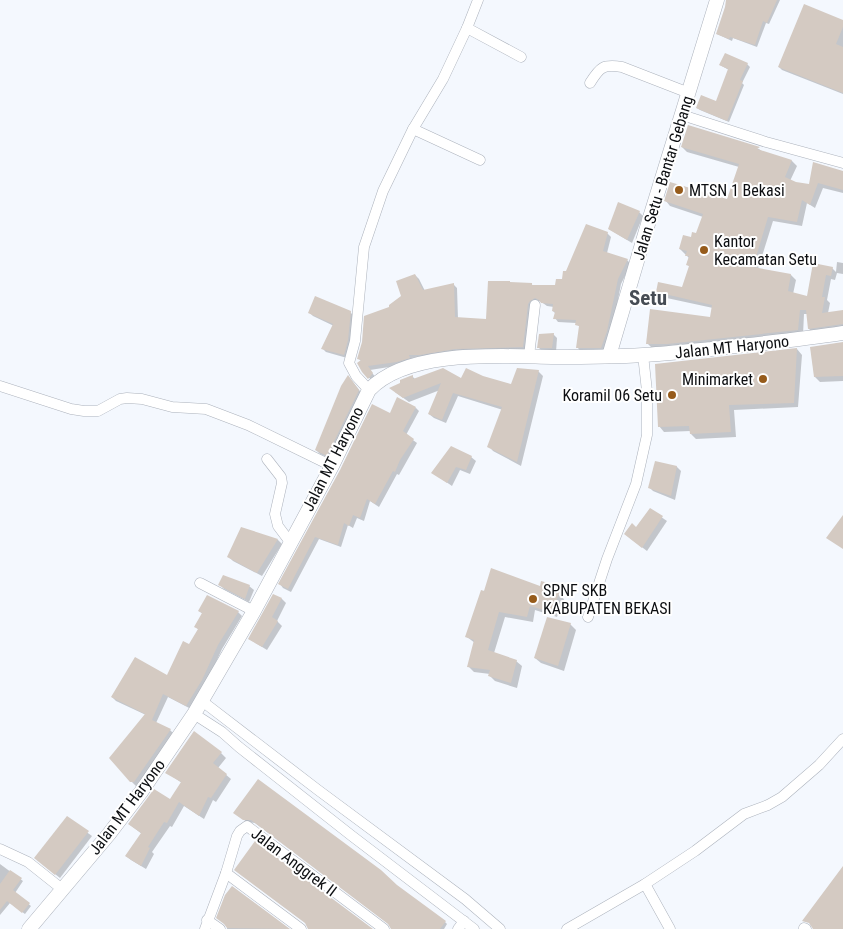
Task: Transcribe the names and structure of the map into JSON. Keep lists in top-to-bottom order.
{
  "streets": {
    "main road": ["Jalan Setu - Bantar Gebang", "Jalan MT Haryono"],
    "street": ["Jalan Anggrek II"]
  },
  "crossings": [
    ["Jalan Setu - Bantar Gebang", "Jalan MT Haryono"]
  ],
  "districts": ["Setu"],
  "places": [
    "MTSN 1 Bekasi",
    "Kantor Kecamatan Setu",
    "Minimarket",
    "Koramil 06 Setu",
    "SPNF SKB KABUPATEN BEKASI"
  ]
}
